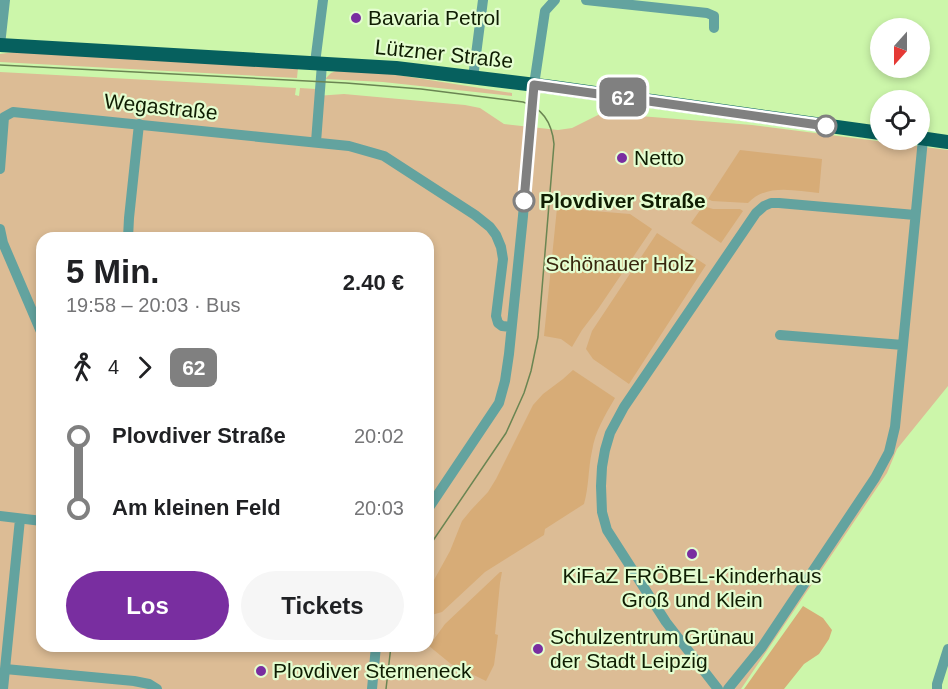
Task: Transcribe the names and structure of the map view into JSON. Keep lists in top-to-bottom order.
{
  "streets": {
    "main road": ["Lützner Straße"],
    "street": ["Wegastraße"]
  },
  "parks": ["Schönauer Holz"],
  "places": [
    "Bavaria Petrol",
    "Netto",
    "Plovdiver Straße",
    "KiFaZ FRÖBEL-Kinderhaus Groß und Klein",
    "Schulzentrum Grünau der Stadt Leipzig",
    "Plovdiver Sterneneck"
  ],
  "lines": ["bus line 62"],
  "north": "bottom",
  "page": {
    "on_map": "62",
    "heading": ["5 Min.", "19:58 – 20:03 · Bus", "2.40 €"],
    "legs": ["4", "62"],
    "list": [
      {
        "name": "Plovdiver Straße",
        "value": "20:02"
      },
      {
        "name": "Am kleinen Feld",
        "value": "20:03"
      }
    ],
    "buttons": ["Los", "Tickets"]
  }
}
